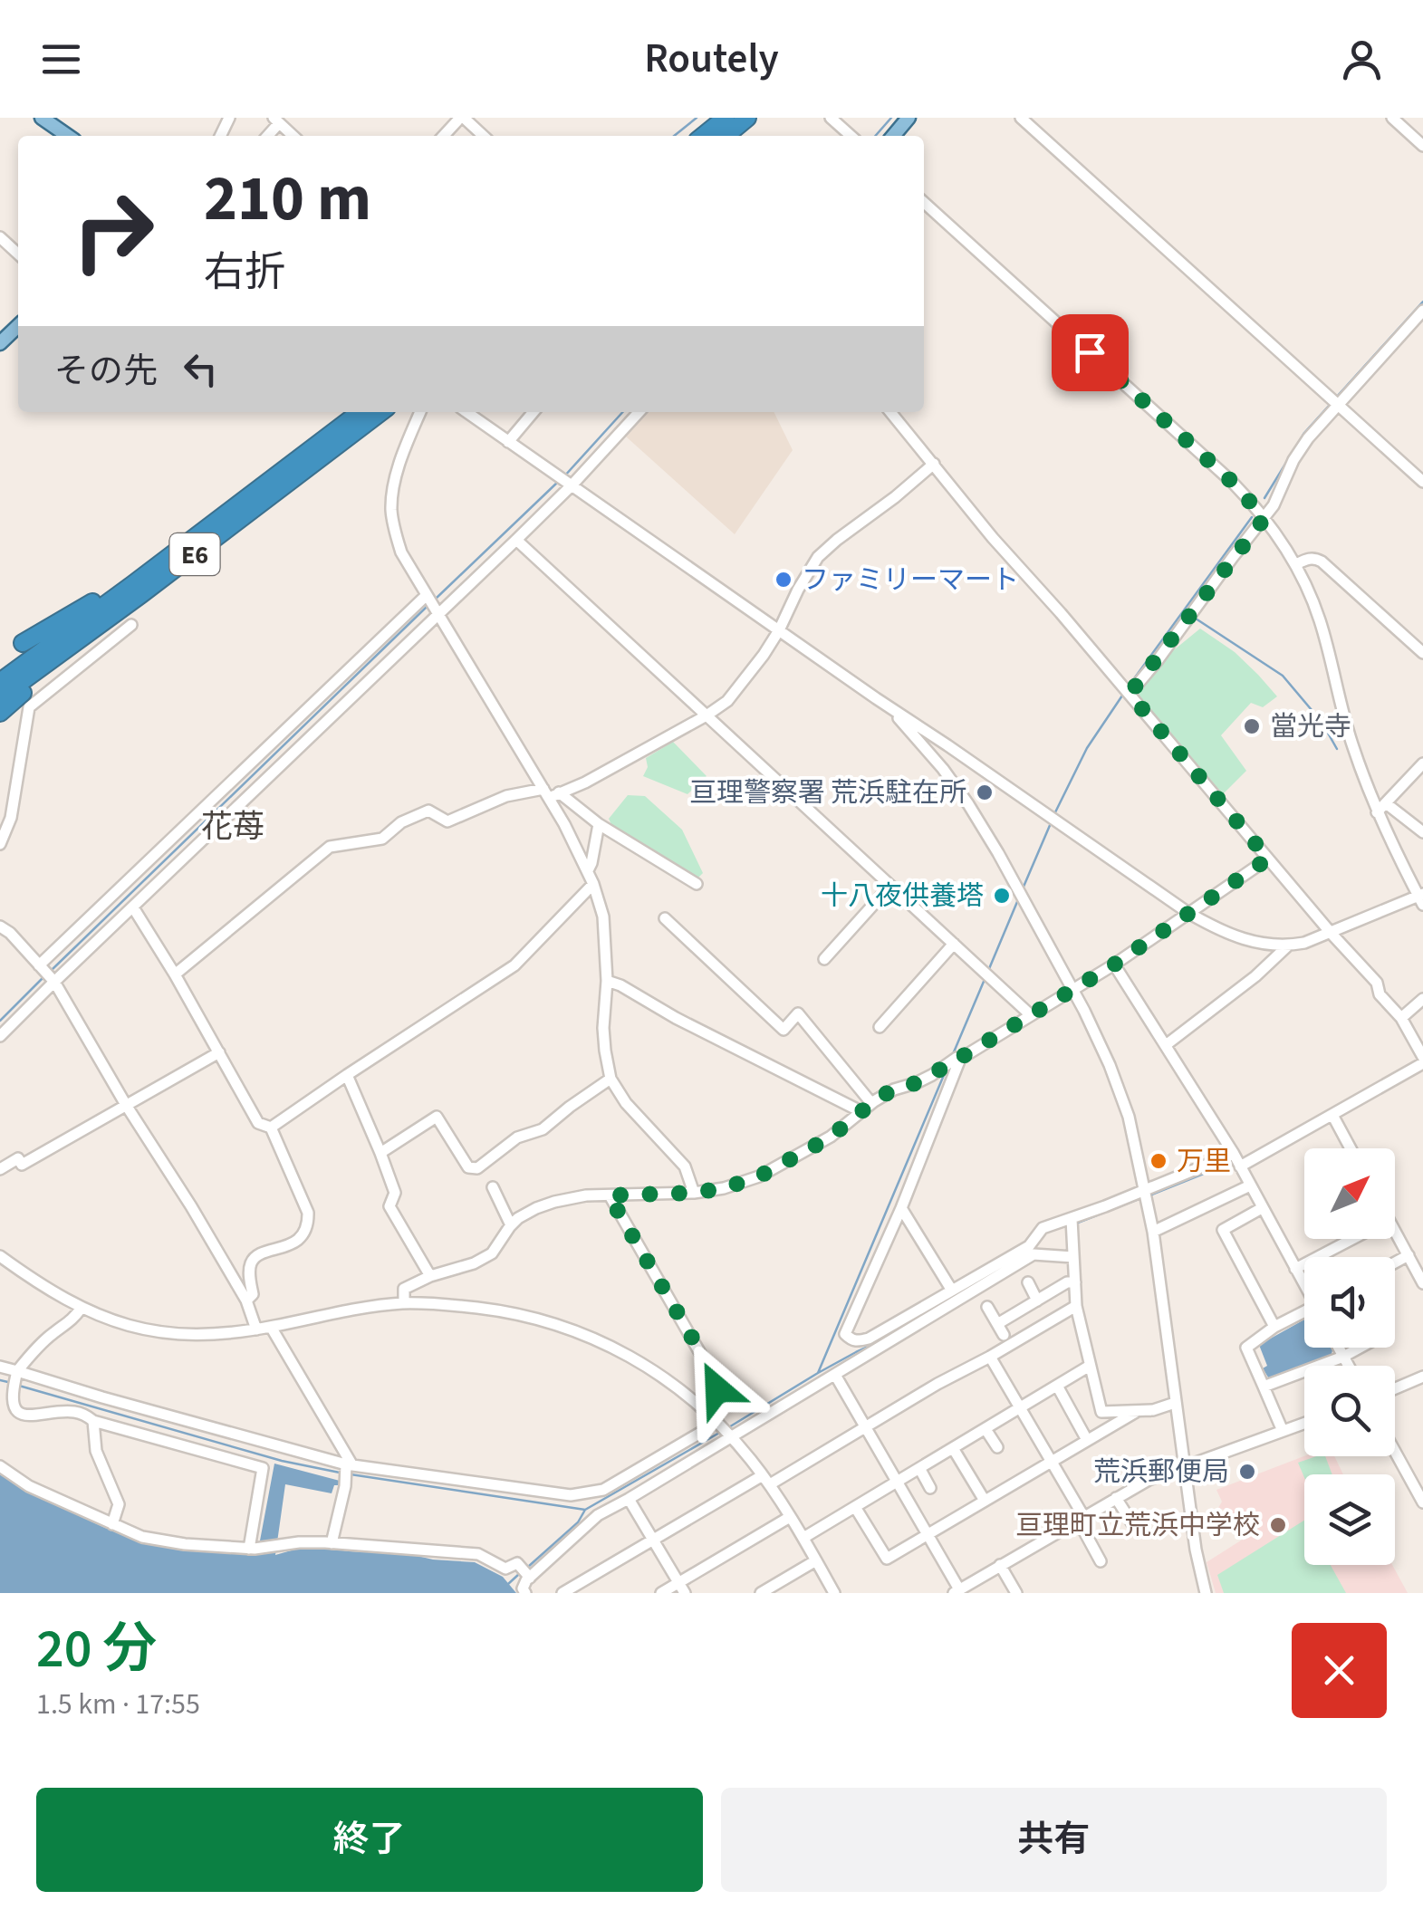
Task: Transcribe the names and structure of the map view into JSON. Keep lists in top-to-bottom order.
{
  "streets": {
    "highway": ["E6"]
  },
  "districts": ["花苺"],
  "places": [
    "ファミリーマート",
    "當光寺",
    "亘理警察署 荒浜駐在所",
    "十八夜供養塔",
    "万里",
    "荒浜郵便局",
    "亘理町立荒浜中学校"
  ],
  "north": "top right",
  "page": {
    "header": "Routely",
    "turn": ["210 m", "右折"],
    "then": "その先",
    "heading": ["20 分", "1.5 km · 17:55"],
    "buttons": ["終了", "共有"]
  }
}
